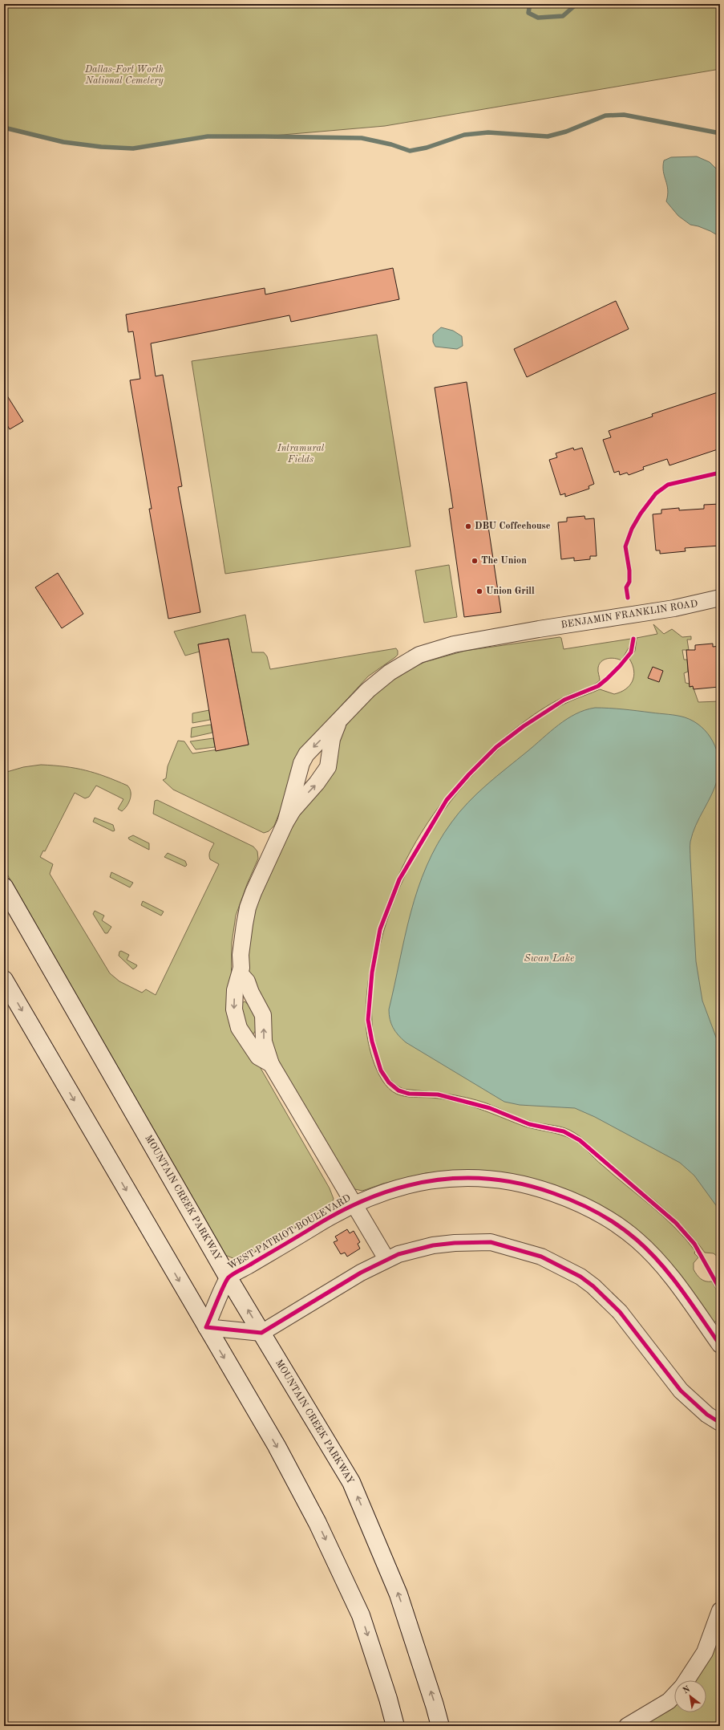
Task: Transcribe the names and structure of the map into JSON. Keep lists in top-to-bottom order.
{
  "streets": {
    "main road": ["MOUNTAIN CREEK PARKWAY"],
    "street": ["BENJAMIN FRANKLIN ROAD", "WEST PATRIOT BOULEVARD"]
  },
  "crossings": [
    ["MOUNTAIN CREEK PARKWAY", "WEST PATRIOT BOULEVARD"]
  ],
  "water": ["Swan Lake"],
  "parks": ["Dallas-Fort Worth National Cemetery", "Intramural Fields"],
  "places": ["DBU Coffeehouse", "The Union", "Union Grill"],
  "north": "top left"
}
